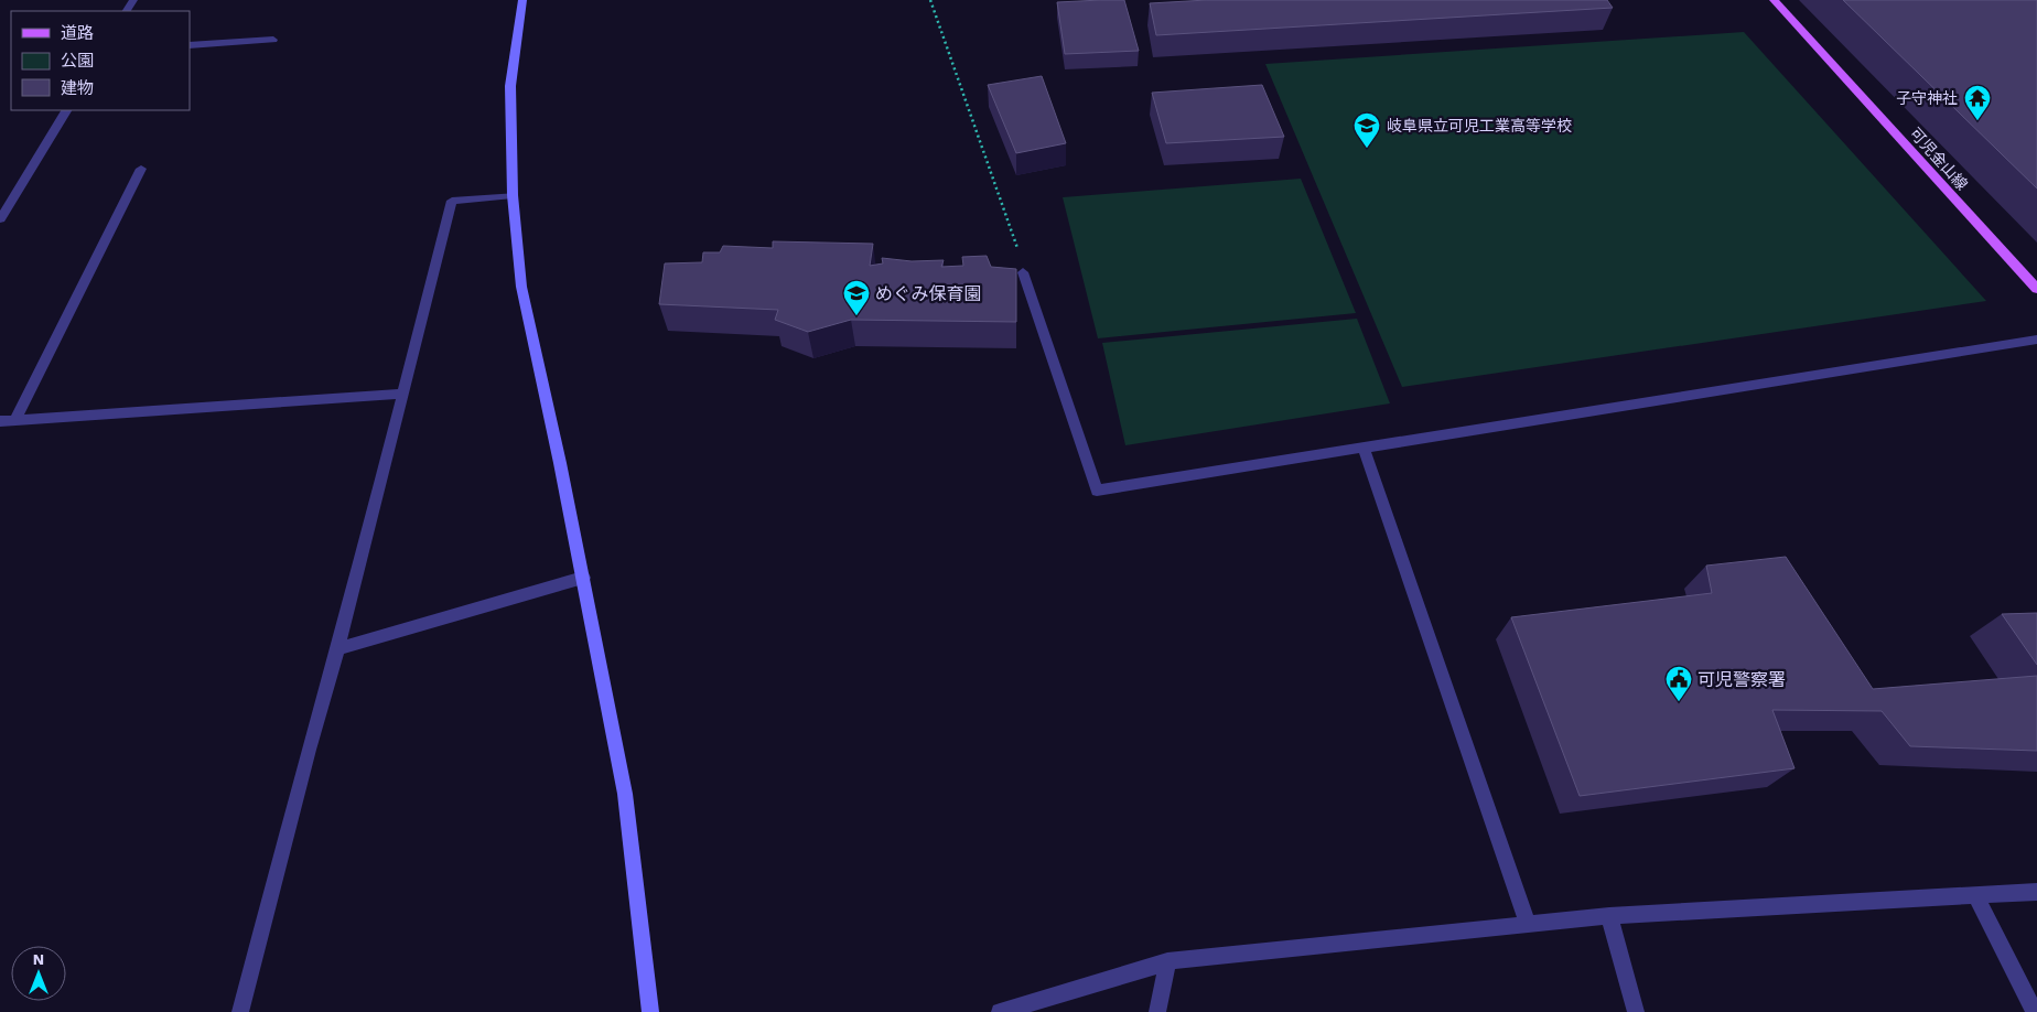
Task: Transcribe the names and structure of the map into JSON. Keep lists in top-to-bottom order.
{
  "streets": {
    "main road": ["可児金山線"]
  },
  "places": {
    "temple": ["子守神社"],
    "school or university": ["岐阜県立可児工業高等学校", "めぐみ保育園"],
    "public building": ["可児警察署"]
  },
  "legend": ["道路", "公園", "建物"],
  "north": "top"
}
